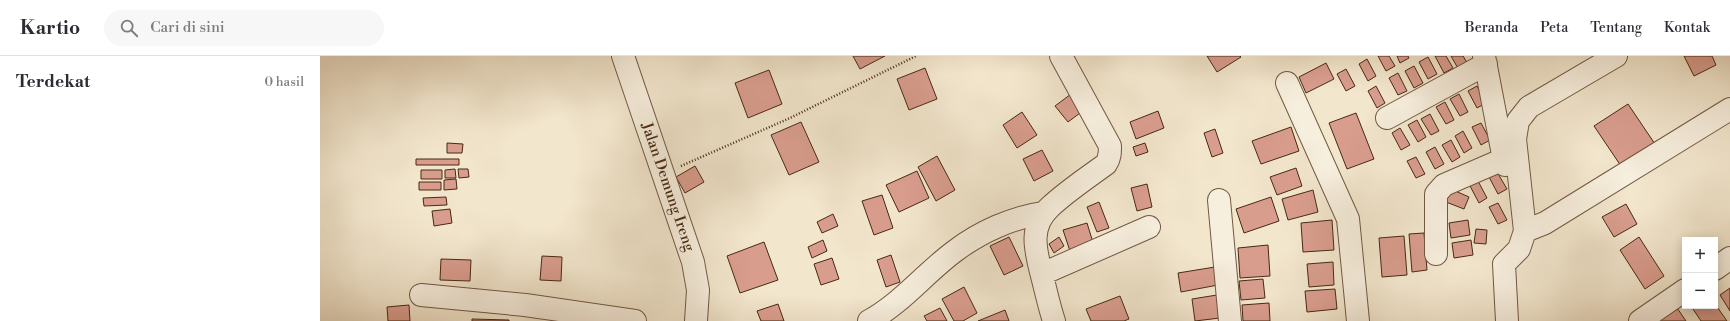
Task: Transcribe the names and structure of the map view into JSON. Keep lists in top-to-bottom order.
{
  "streets": {
    "street": ["Jalan Demung Ireng"]
  },
  "page": {
    "header": "Kartio",
    "search": "Cari di sini",
    "nav": [
      "Beranda",
      "Peta",
      "Tentang",
      "Kontak"
    ],
    "heading": ["Terdekat", "0 hasil"],
    "map_buttons": ["+", "−"]
  }
}
